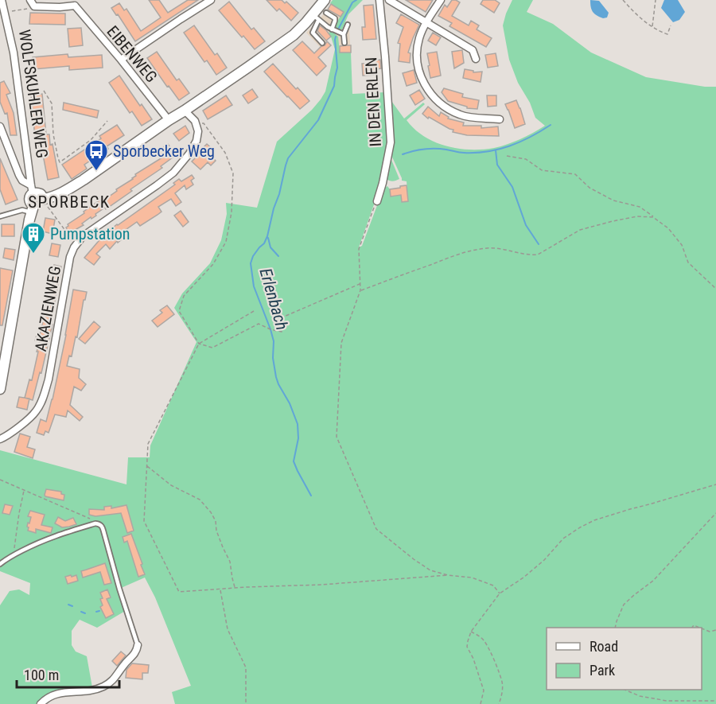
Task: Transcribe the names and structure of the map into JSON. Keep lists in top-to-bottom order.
{
  "streets": {
    "street": [
      "EIBENWEG",
      "WOLFSKUHLER WEG",
      "IN DEN ERLEN",
      "AKAZIENWEG"
    ]
  },
  "districts": ["SPORBECK"],
  "water": ["Erlenbach"],
  "places": {
    "bus stop": ["Sporbecker Weg"],
    "building": ["Pumpstation"]
  },
  "legend": ["Road", "Park"],
  "scale_bar": "100 m"
}
